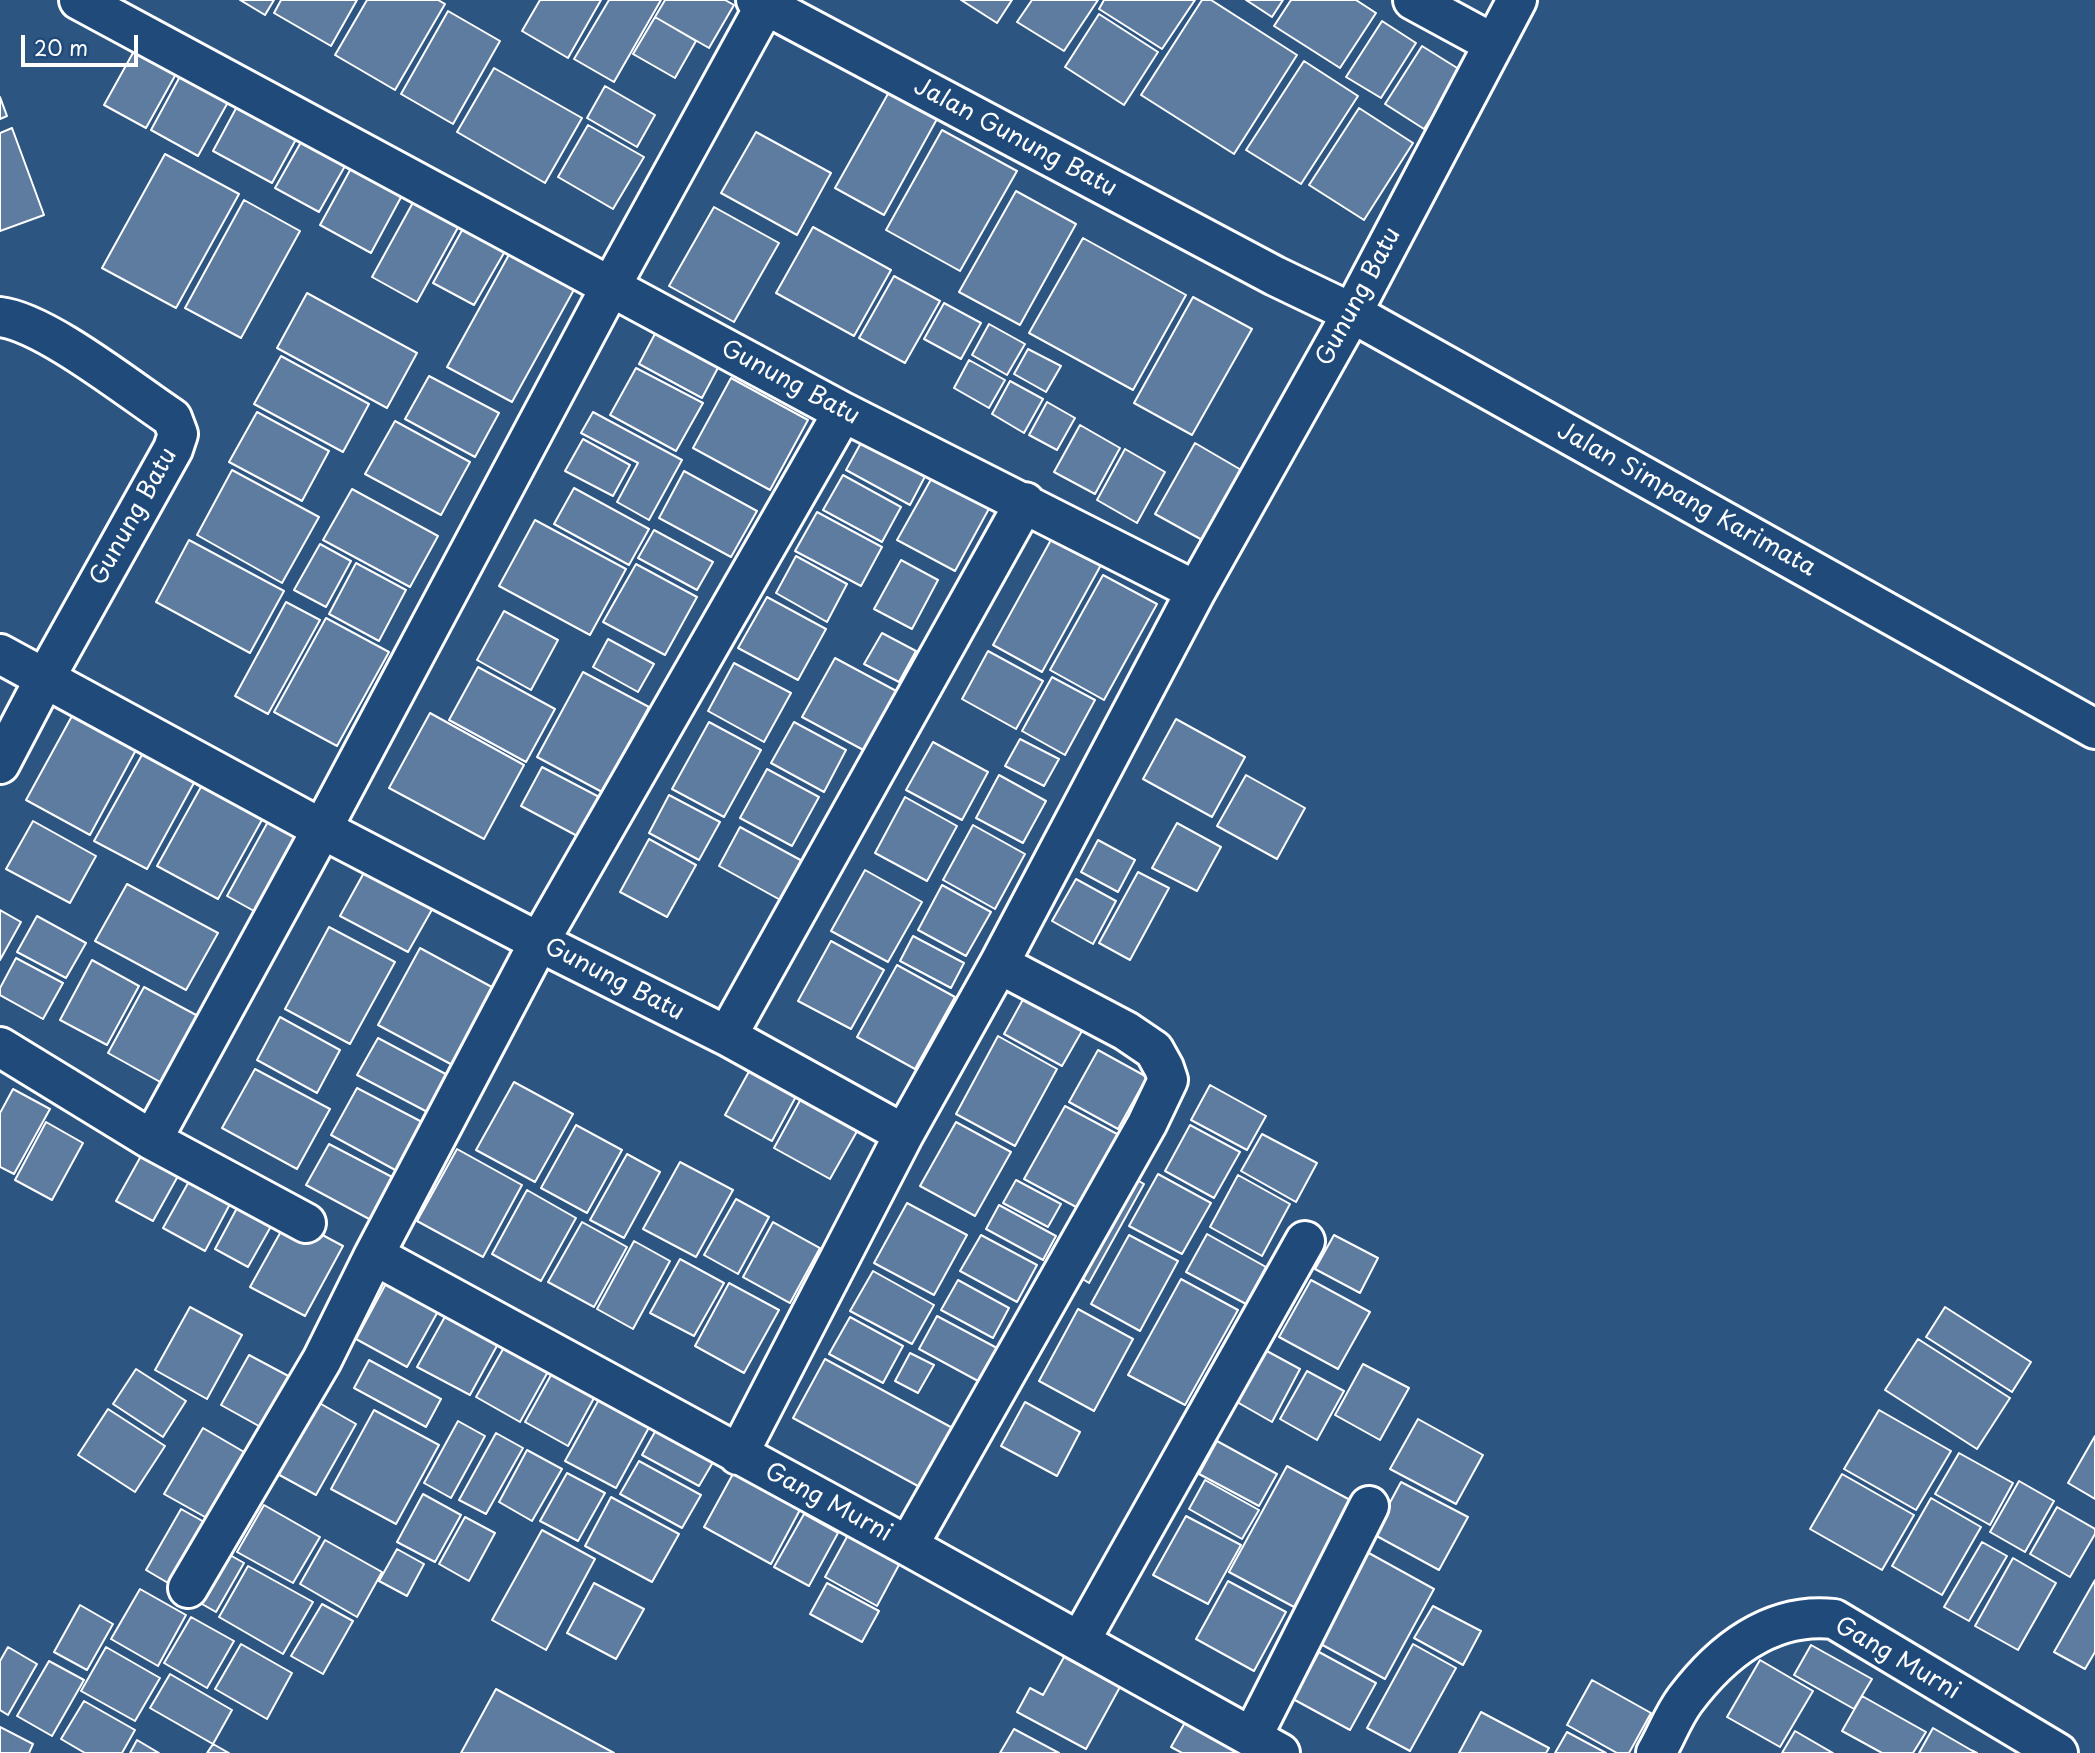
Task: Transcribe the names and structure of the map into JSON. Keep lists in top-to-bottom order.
{
  "streets": {
    "street": [
      "Jalan Gunung Batu",
      "Gunung Batu",
      "Jalan Simpang Karimata",
      "Gang Murni"
    ]
  },
  "crossings": [
    ["Jalan Gunung Batu", "Jalan Simpang Karimata"],
    ["Gunung Batu", "Jalan Simpang Karimata"],
    ["Gunung Batu", "Gang Murni"]
  ],
  "scale_bar": "20 m"
}
